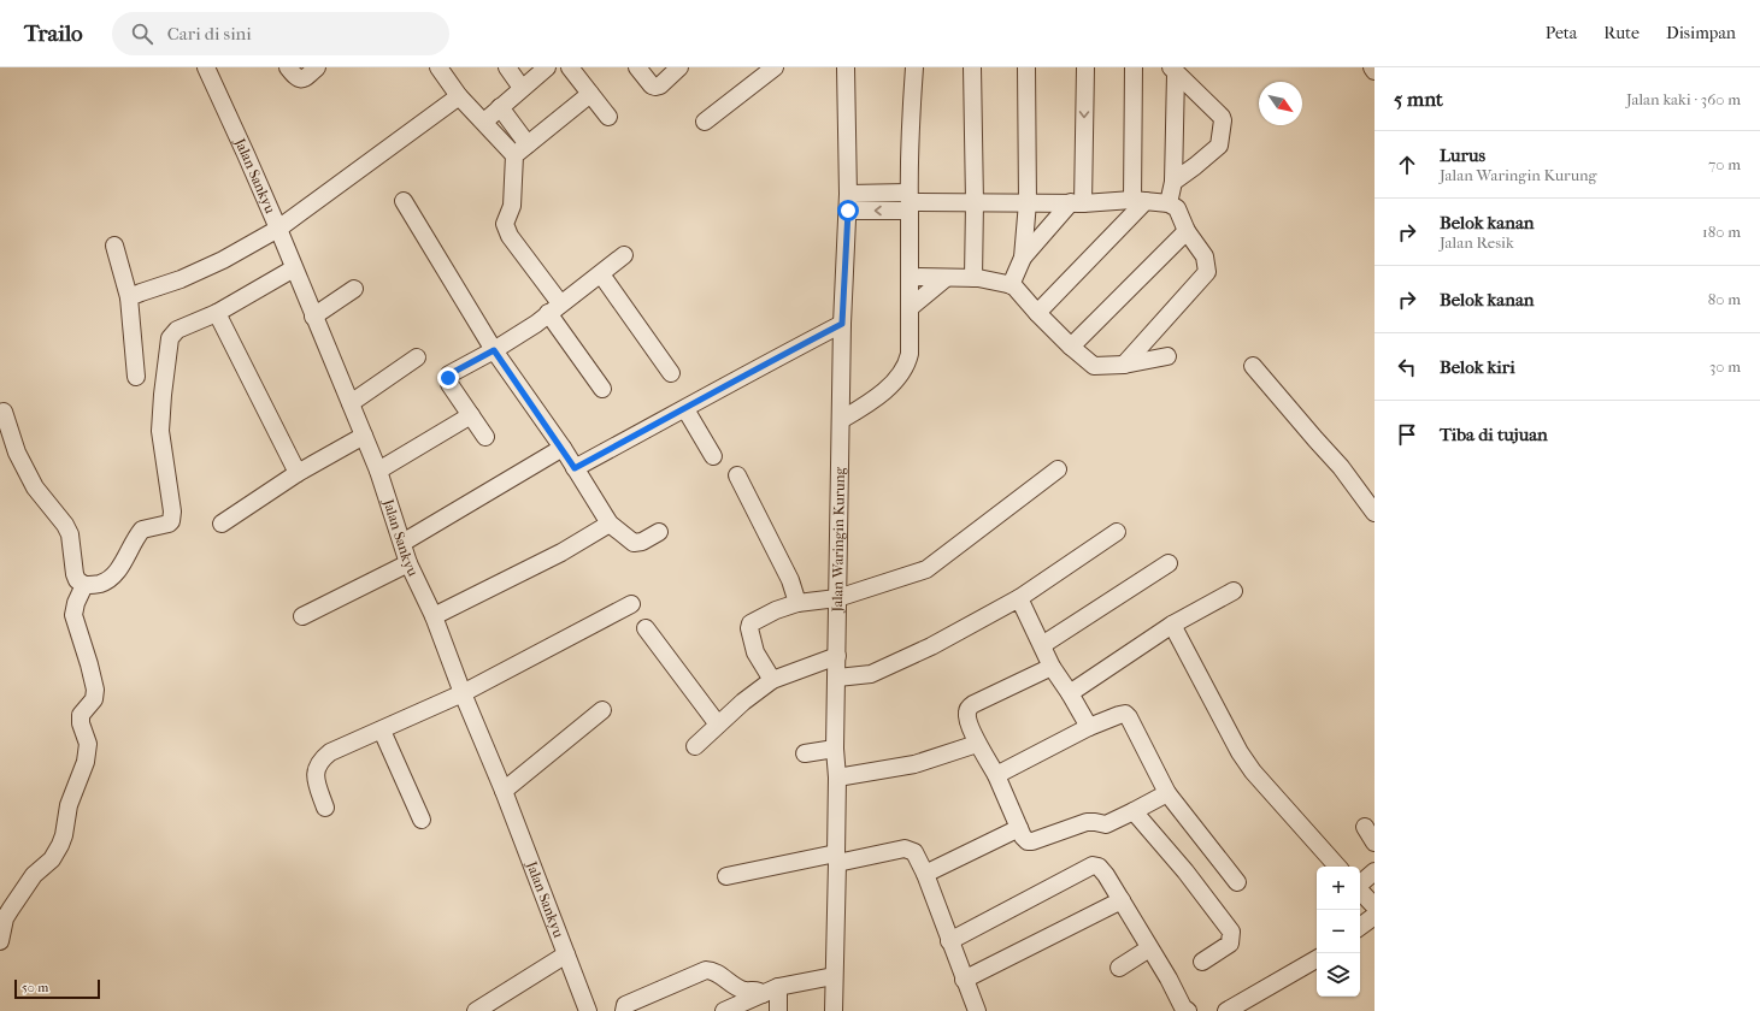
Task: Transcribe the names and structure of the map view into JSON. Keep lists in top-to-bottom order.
{
  "streets": {
    "street": ["Jalan Sankyu", "Jalan Waringin Kurung"]
  },
  "scale_bar": "50 m",
  "north": "bottom right",
  "page": {
    "header": "Trailo",
    "search": "Cari di sini",
    "nav": ["Peta", "Rute", "Disimpan"],
    "heading": ["5 mnt", "Jalan kaki · 360 m"],
    "list": [
      ["Lurus", "Jalan Waringin Kurung", "70 m"],
      ["Belok kanan", "Jalan Resik", "180 m"],
      ["Belok kanan", "80 m"],
      ["Belok kiri", "30 m"],
      "Tiba di tujuan"
    ],
    "map_buttons": ["+", "−"],
    "scale": "50 m"
  }
}
